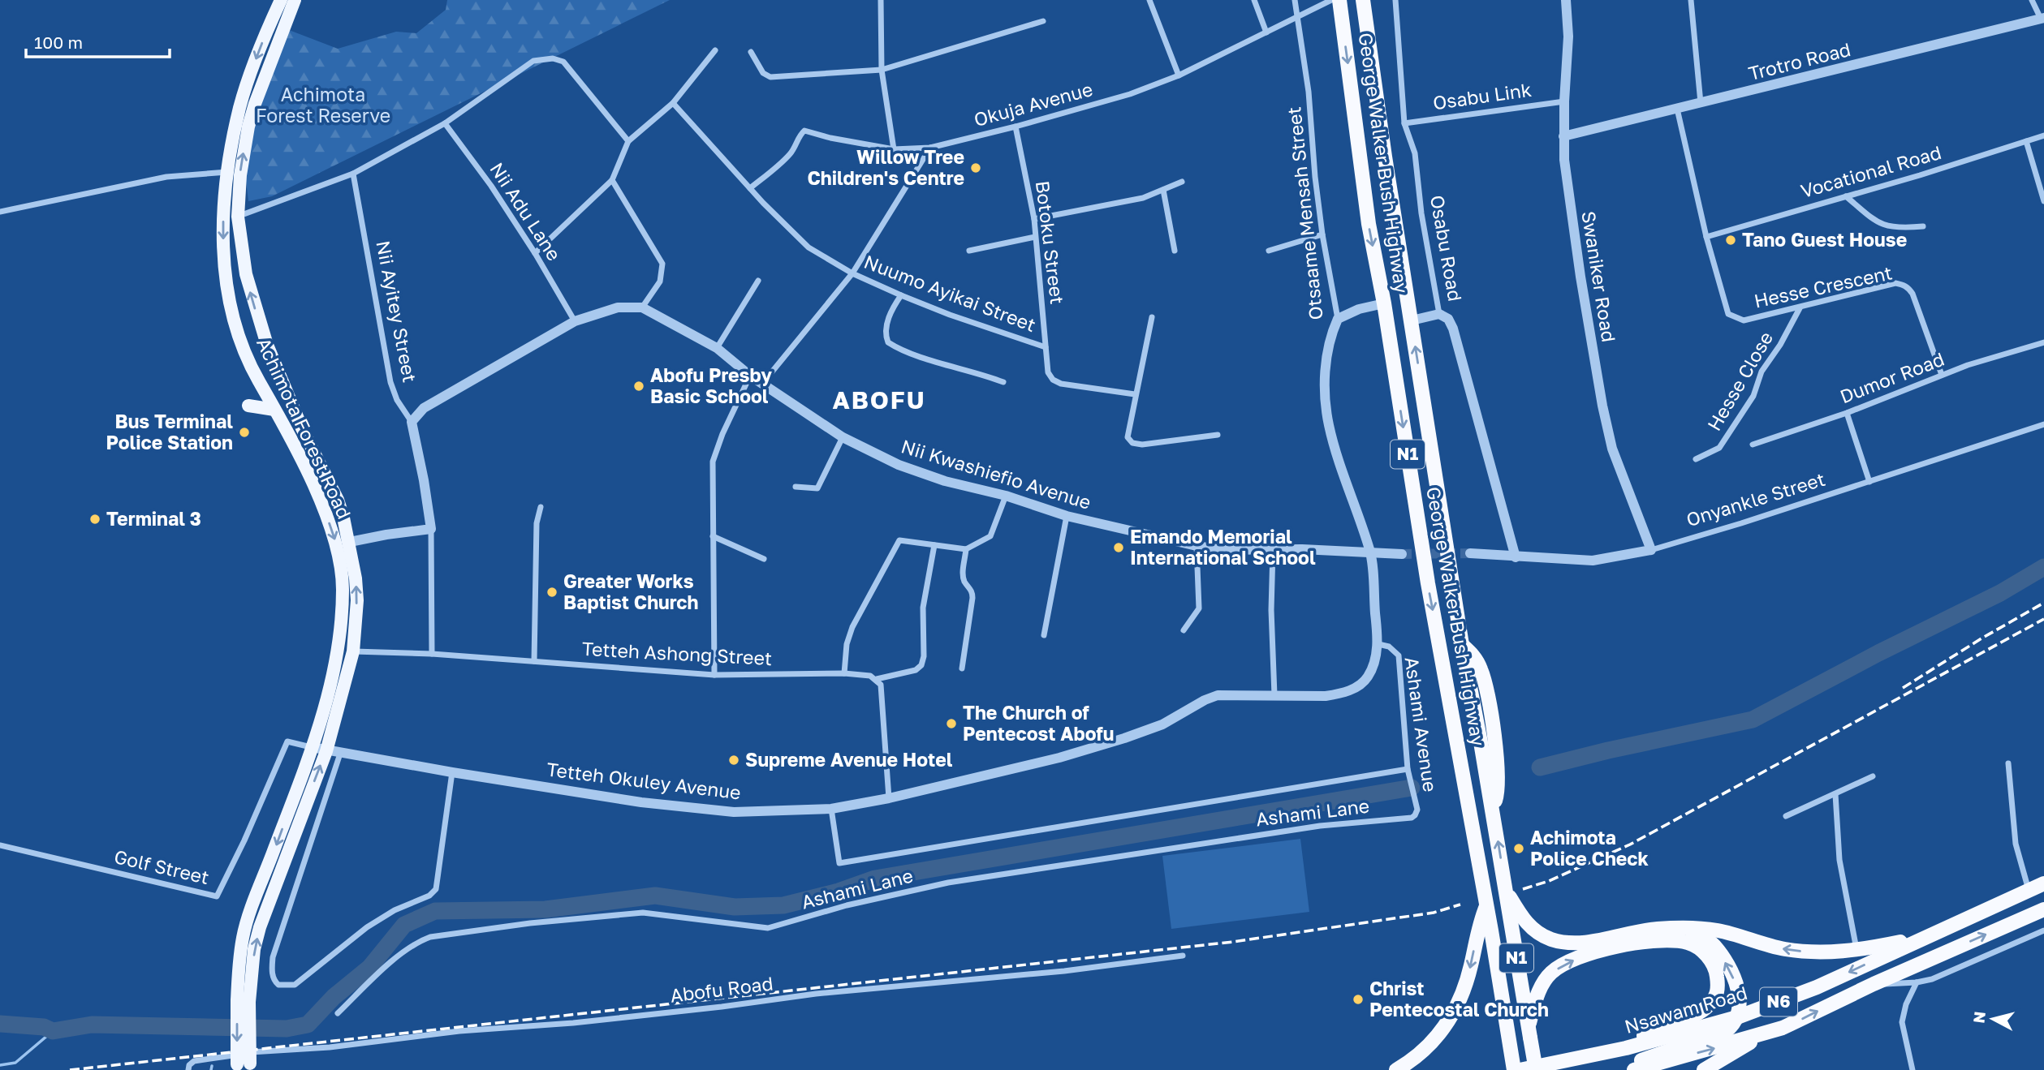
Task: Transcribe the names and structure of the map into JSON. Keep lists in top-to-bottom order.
{
  "streets": {
    "highway": [
      "George Walker Bush Highway",
      "N1",
      "N6",
      "Nsawam Road"
    ],
    "main road": ["Achimota Forest Road"],
    "street": [
      "Trotro Road",
      "Osabu Link",
      "Okuja Avenue",
      "Vocational Road",
      "Nii Adu Lane",
      "Otsaame Mensah Street",
      "Botoku Street",
      "Osabu Road",
      "Swaniker Road",
      "Hesse Crescent",
      "Nuumo Ayikai Street",
      "Nii Ayitey Street",
      "Dumor Road",
      "Hesse Close",
      "Nii Kwashiefio Avenue",
      "Onyankle Street",
      "Tetteh Ashong Street",
      "Ashami Avenue",
      "Tetteh Okuley Avenue",
      "Ashami Lane",
      "Golf Street",
      "Abofu Road"
    ]
  },
  "crossings": [
    ["Trotro Road", "Swaniker Road"],
    ["Trotro Road", "Hesse Crescent"],
    ["Osabu Link", "Osabu Road"],
    ["Osabu Link", "Swaniker Road"],
    ["Okuja Avenue", "Otsaame Mensah Street"],
    ["Okuja Avenue", "Botoku Street"],
    ["Okuja Avenue", "Nuumo Ayikai Street"],
    ["George Walker Bush Highway", "N1"],
    ["Vocational Road", "Hesse Crescent"],
    ["Otsaame Mensah Street", "Nii Kwashiefio Avenue"],
    ["Otsaame Mensah Street", "Tetteh Okuley Avenue"],
    ["Botoku Street", "Nuumo Ayikai Street"],
    ["Osabu Road", "Onyankle Street"],
    ["Swaniker Road", "Onyankle Street"],
    ["Hesse Crescent", "Dumor Road"],
    ["Hesse Crescent", "Hesse Close"],
    ["Nii Ayitey Street", "Tetteh Ashong Street"],
    ["Achimota Forest Road", "Tetteh Ashong Street"],
    ["Achimota Forest Road", "Tetteh Okuley Avenue"],
    ["Achimota Forest Road", "Golf Street"],
    ["Nii Kwashiefio Avenue", "Tetteh Okuley Avenue"],
    ["Ashami Avenue", "Tetteh Okuley Avenue"],
    ["Ashami Avenue", "Ashami Lane"],
    ["Tetteh Okuley Avenue", "Golf Street"]
  ],
  "districts": ["ABOFU"],
  "parks": ["Achimota Forest Reserve"],
  "places": [
    "Willow Tree Children's Centre",
    "Tano Guest House",
    "Abofu Presby Basic School",
    "Bus Terminal Police Station",
    "Terminal 3",
    "Emando Memorial International School",
    "Greater Works Baptist Church",
    "The Church of Pentecost Abofu",
    "Supreme Avenue Hotel",
    "Achimota Police Check",
    "Christ Pentecostal Church"
  ],
  "scale_bar": "100 m",
  "north": "left"
}
